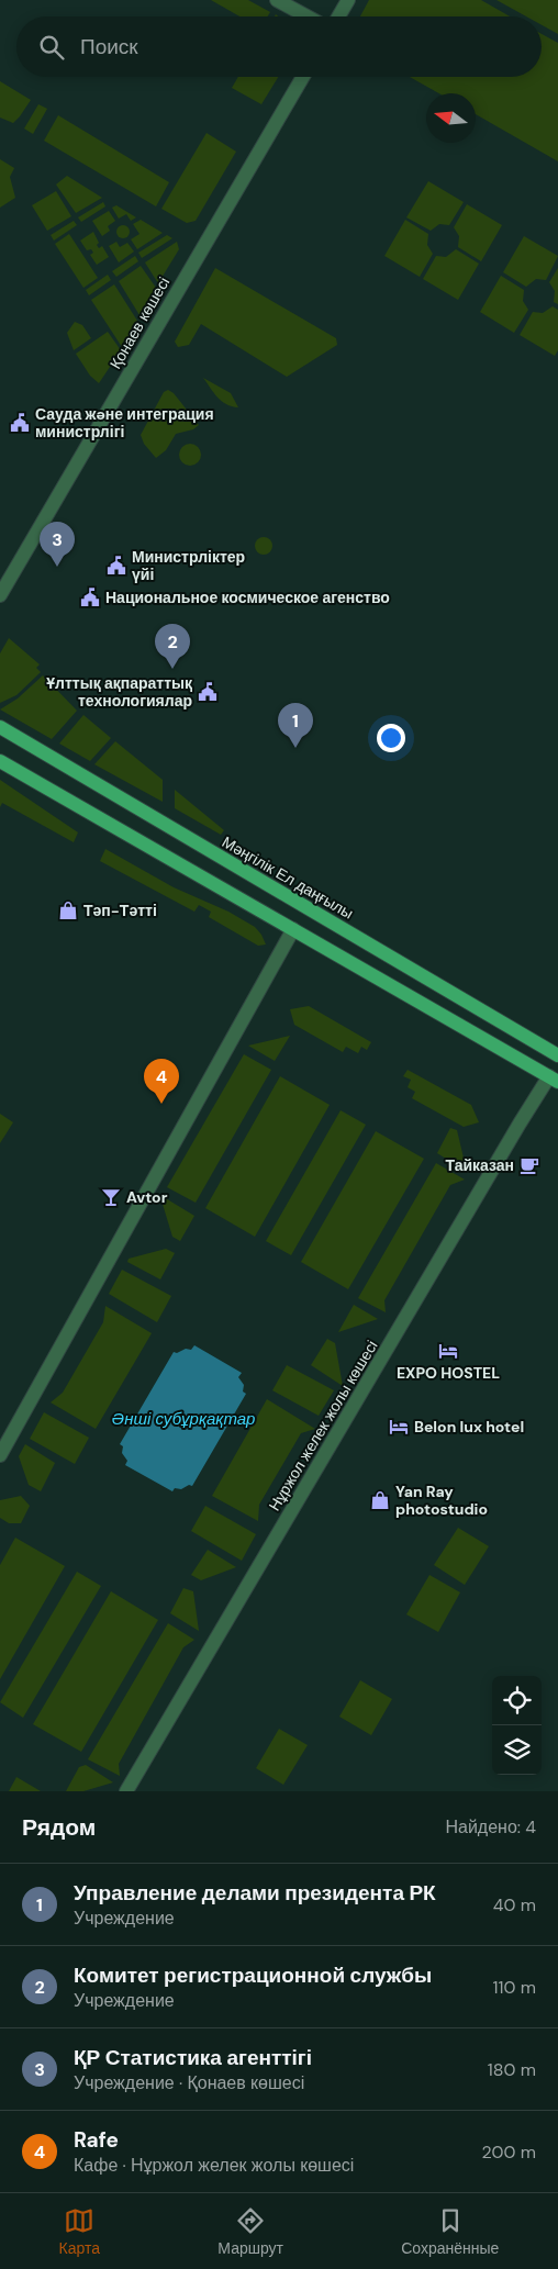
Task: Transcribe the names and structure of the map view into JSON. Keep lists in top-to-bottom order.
{
  "streets": {
    "main road": ["Мәңгілік Ел даңғылы"],
    "street": ["Қонаев көшесі", "Нұржол желек жолы көшесі"]
  },
  "water": ["Әнші субұрқақтар"],
  "places": {
    "public building": [
      "Сауда жəне интеграция министрлігі",
      "Министрліктер үйі",
      "Национальное космическое агенство",
      "Ұлттық ақпараттық технологиялар"
    ],
    "shop": ["Тәп-Тәтті", "Yan Ray photostudio"],
    "cafe": ["Тайказан"],
    "bar": ["Avtor"],
    "hotel": ["EXPO HOSTEL", "Belon lux hotel"]
  },
  "north": "left",
  "page": {
    "search": "Поиск",
    "pins": [
      "3",
      "2",
      "1",
      "4"
    ],
    "heading": ["Рядом", "Найдено: 4"],
    "list": [
      {
        "mark": "1",
        "name": "Управление делами президента РК",
        "note": "Учреждение",
        "value": "40 m"
      },
      {
        "mark": "2",
        "name": "Комитет регистрационной службы",
        "note": "Учреждение",
        "value": "110 m"
      },
      {
        "mark": "3",
        "name": "ҚР Статистика агенттігі",
        "note": "Учреждение · Қонаев көшесі",
        "value": "180 m"
      },
      {
        "mark": "4",
        "name": "Rafe",
        "note": "Кафе · Нұржол желек жолы көшесі",
        "value": "200 m"
      }
    ],
    "nav": ["Карта", "Маршрут", "Сохранённые"]
  }
}
